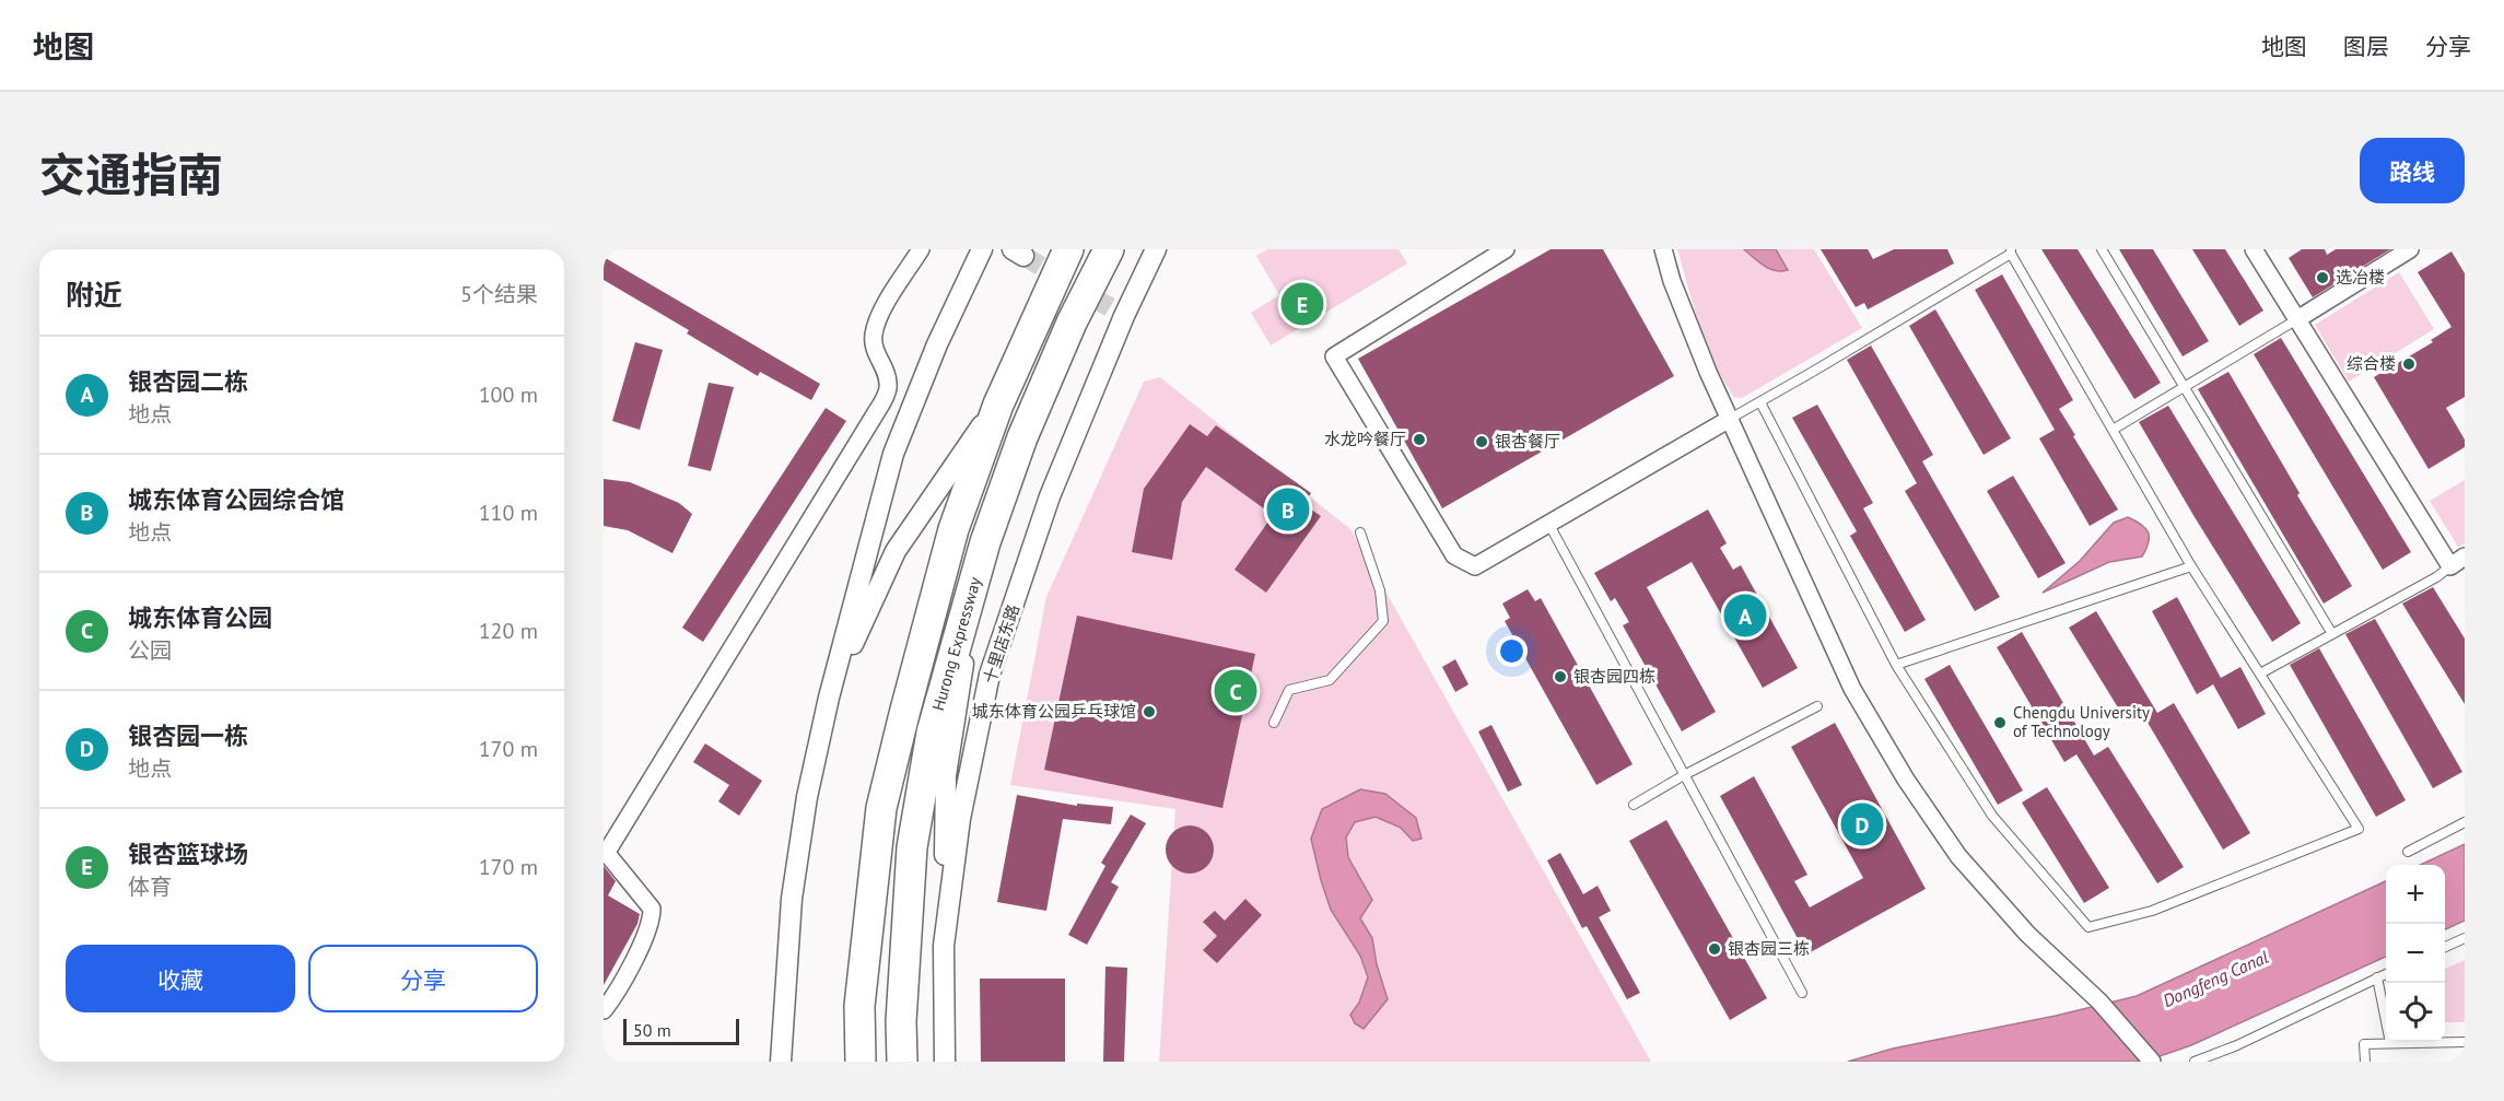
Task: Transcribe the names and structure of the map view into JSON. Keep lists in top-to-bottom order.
{
  "streets": {
    "highway": ["Hurong Expressway"],
    "street": ["十里店东路"]
  },
  "water": ["Dongfeng Canal"],
  "places": [
    "选冶楼",
    "综合楼",
    "水龙吟餐厅",
    "银杏餐厅",
    "银杏园四栋",
    "城东体育公园乒乓球馆",
    "Chengdu University of Technology",
    "银杏园三栋"
  ],
  "scale_bar": "50 m",
  "page": {
    "header": "地图",
    "nav": ["地图", "图层", "分享"],
    "title": "交通指南",
    "buttons": [
      "路线",
      ["收藏", "分享"]
    ],
    "heading": ["附近", "5个结果"],
    "pins": [
      "E",
      "B",
      "A",
      "C",
      "D"
    ],
    "list": [
      {
        "mark": "A",
        "name": "银杏园二栋",
        "note": "地点",
        "value": "100 m"
      },
      {
        "mark": "B",
        "name": "城东体育公园综合馆",
        "note": "地点",
        "value": "110 m"
      },
      {
        "mark": "C",
        "name": "城东体育公园",
        "note": "公园",
        "value": "120 m"
      },
      {
        "mark": "D",
        "name": "银杏园一栋",
        "note": "地点",
        "value": "170 m"
      },
      {
        "mark": "E",
        "name": "银杏篮球场",
        "note": "体育",
        "value": "170 m"
      }
    ],
    "map_buttons": ["+", "−"],
    "scale": "50 m"
  }
}
